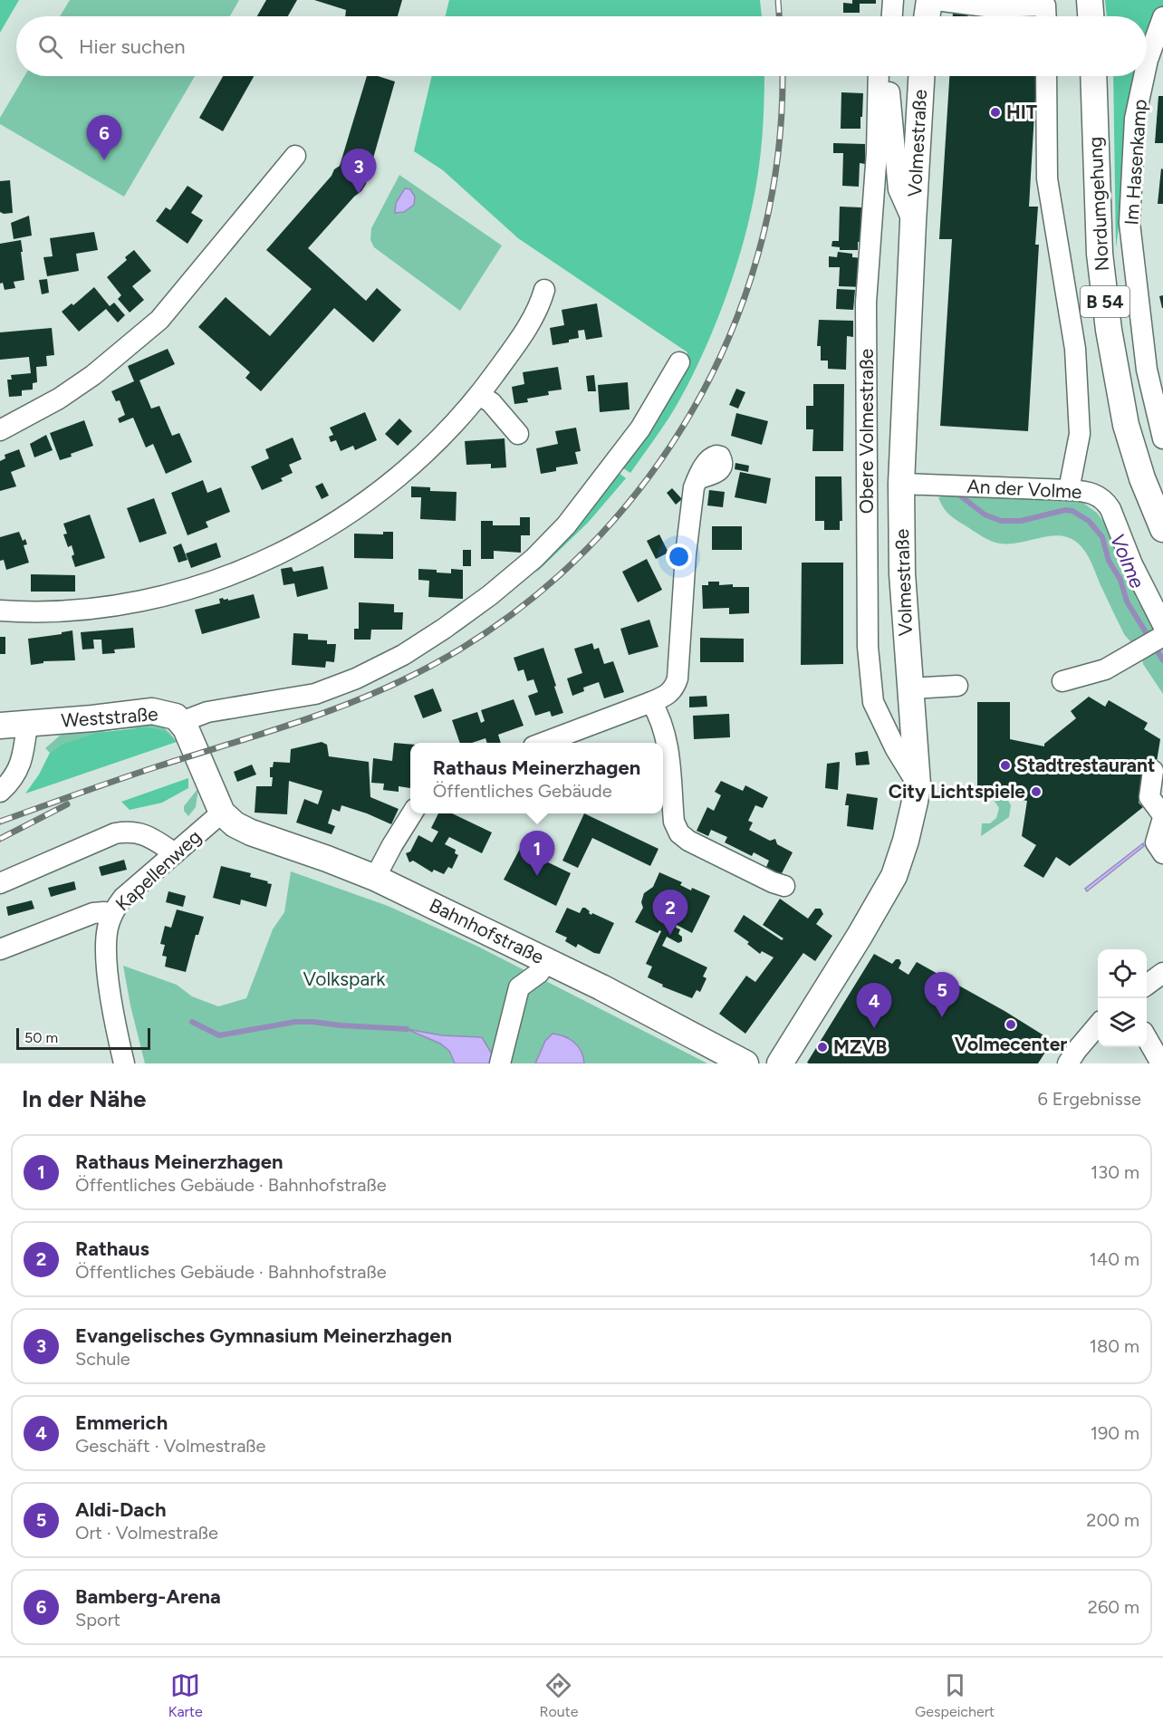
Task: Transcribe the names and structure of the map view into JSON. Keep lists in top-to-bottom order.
{
  "streets": {
    "main road": [
      "Volmestraße",
      "Nordumgehung",
      "B 54",
      "Weststraße",
      "Bahnhofstraße"
    ],
    "street": [
      "Im Hasenkamp",
      "Obere Volmestraße",
      "An der Volme",
      "Kapellenweg"
    ]
  },
  "crossings": [
    ["Volmestraße", "Obere Volmestraße"],
    ["Volmestraße", "An der Volme"],
    ["Weststraße", "Kapellenweg"],
    ["Weststraße", "Bahnhofstraße"],
    ["Kapellenweg", "Bahnhofstraße"]
  ],
  "water": ["Volme"],
  "parks": ["Volkspark"],
  "places": [
    "HIT",
    "Stadtrestaurant",
    "City Lichtspiele",
    "Volmecenter",
    "MZVB"
  ],
  "scale_bar": "50 m",
  "page": {
    "search": "Hier suchen",
    "pins": [
      "6",
      "3",
      "1",
      "2",
      "5",
      "4"
    ],
    "popup": ["Rathaus Meinerzhagen", "Öffentliches Gebäude"],
    "scale": "50 m",
    "heading": ["In der Nähe", "6 Ergebnisse"],
    "list": [
      {
        "mark": "1",
        "name": "Rathaus Meinerzhagen",
        "note": "Öffentliches Gebäude · Bahnhofstraße",
        "value": "130 m"
      },
      {
        "mark": "2",
        "name": "Rathaus",
        "note": "Öffentliches Gebäude · Bahnhofstraße",
        "value": "140 m"
      },
      {
        "mark": "3",
        "name": "Evangelisches Gymnasium Meinerzhagen",
        "note": "Schule",
        "value": "180 m"
      },
      {
        "mark": "4",
        "name": "Emmerich",
        "note": "Geschäft · Volmestraße",
        "value": "190 m"
      },
      {
        "mark": "5",
        "name": "Aldi-Dach",
        "note": "Ort · Volmestraße",
        "value": "200 m"
      },
      {
        "mark": "6",
        "name": "Bamberg-Arena",
        "note": "Sport",
        "value": "260 m"
      }
    ],
    "nav": ["Karte", "Route", "Gespeichert"]
  }
}
